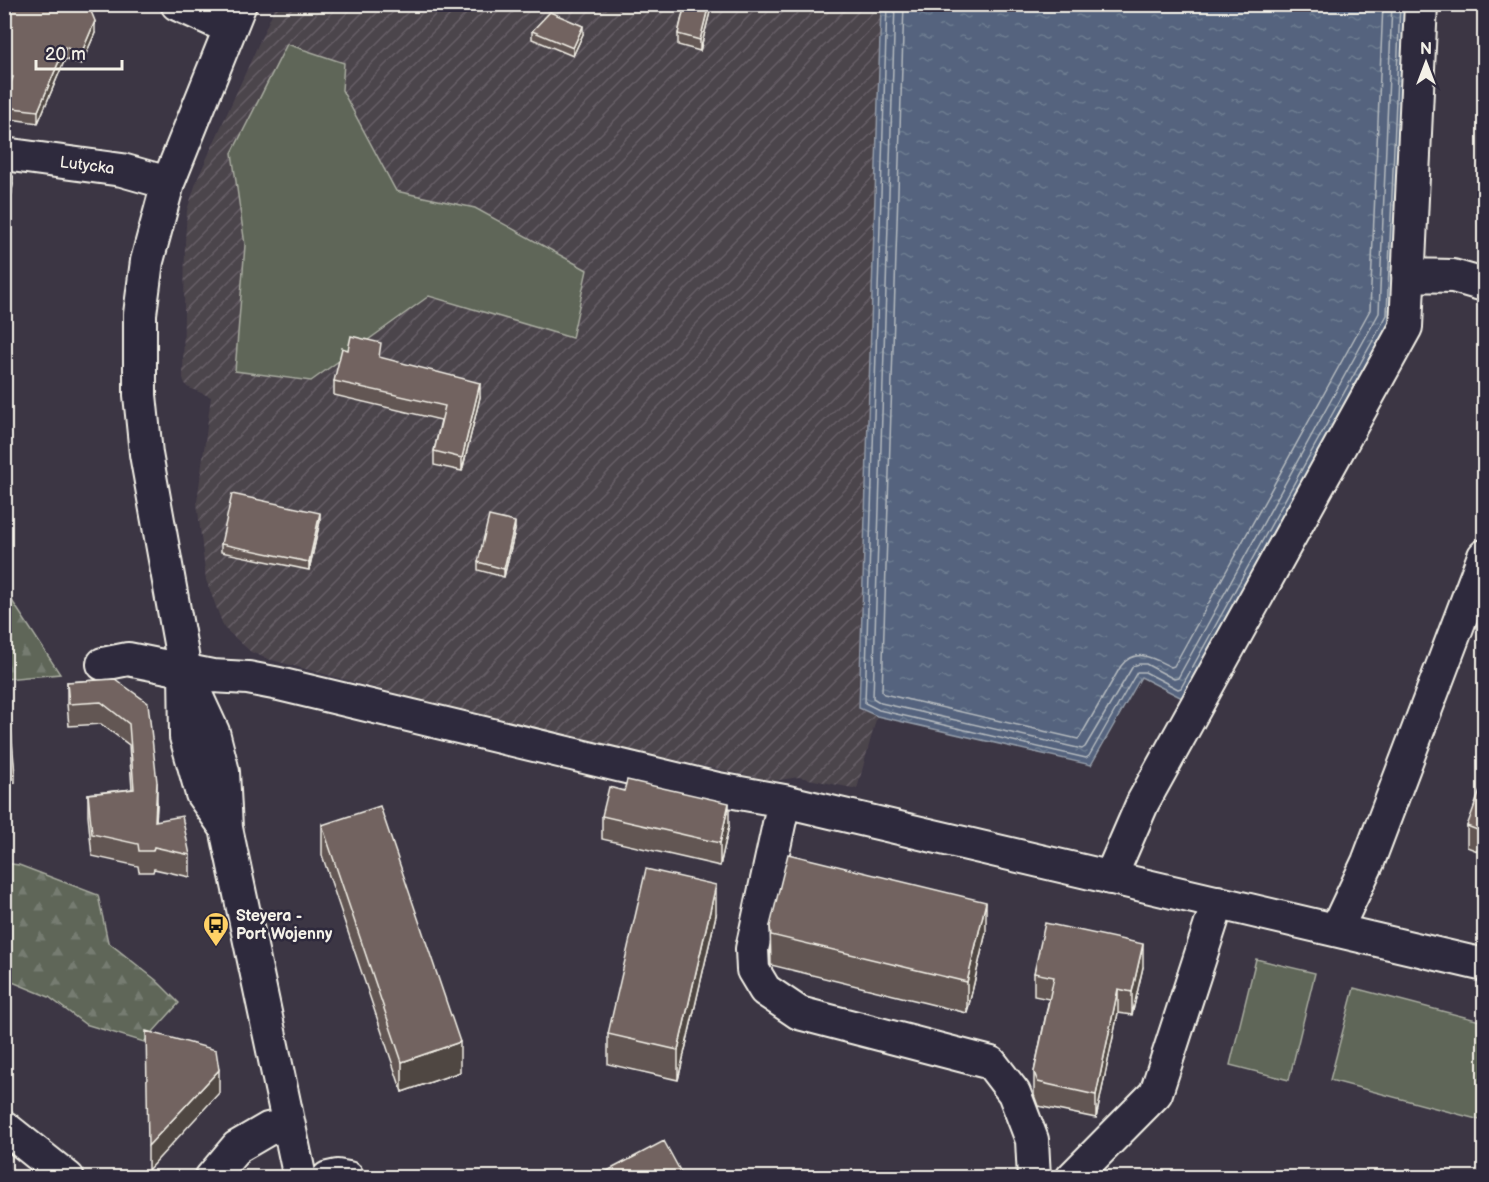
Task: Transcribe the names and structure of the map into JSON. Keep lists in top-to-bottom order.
{
  "streets": {
    "street": ["Lutycka"]
  },
  "places": {
    "bus stop": ["Steyera - Port Wojenny"]
  },
  "scale_bar": "20 m",
  "north": "top"
}
